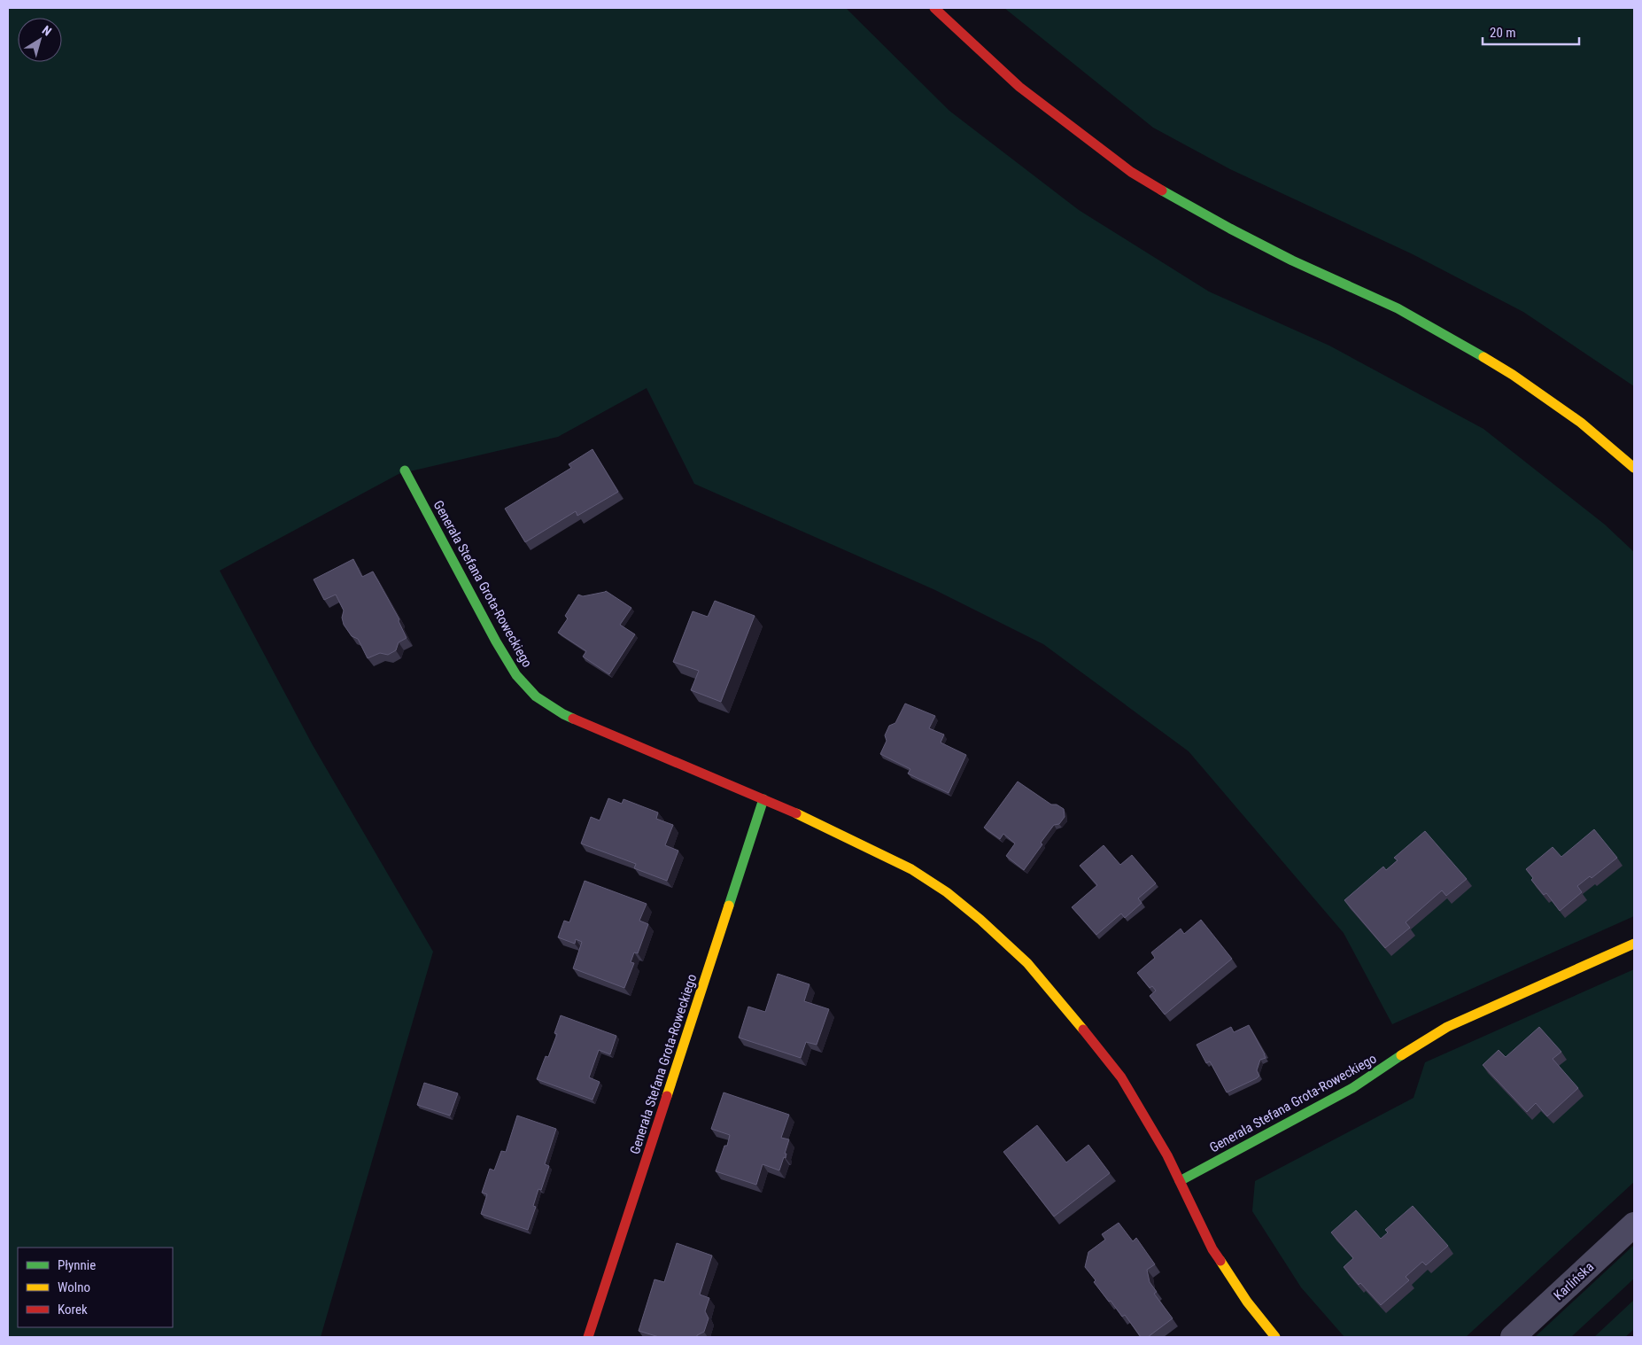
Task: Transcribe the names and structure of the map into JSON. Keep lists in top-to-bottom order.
{
  "streets": {
    "street": ["Generała Stefana Grota-Roweckiego", "Karlińska"]
  },
  "legend": ["Płynnie", "Wolno", "Korek"],
  "scale_bar": "20 m",
  "north": "top right"
}
